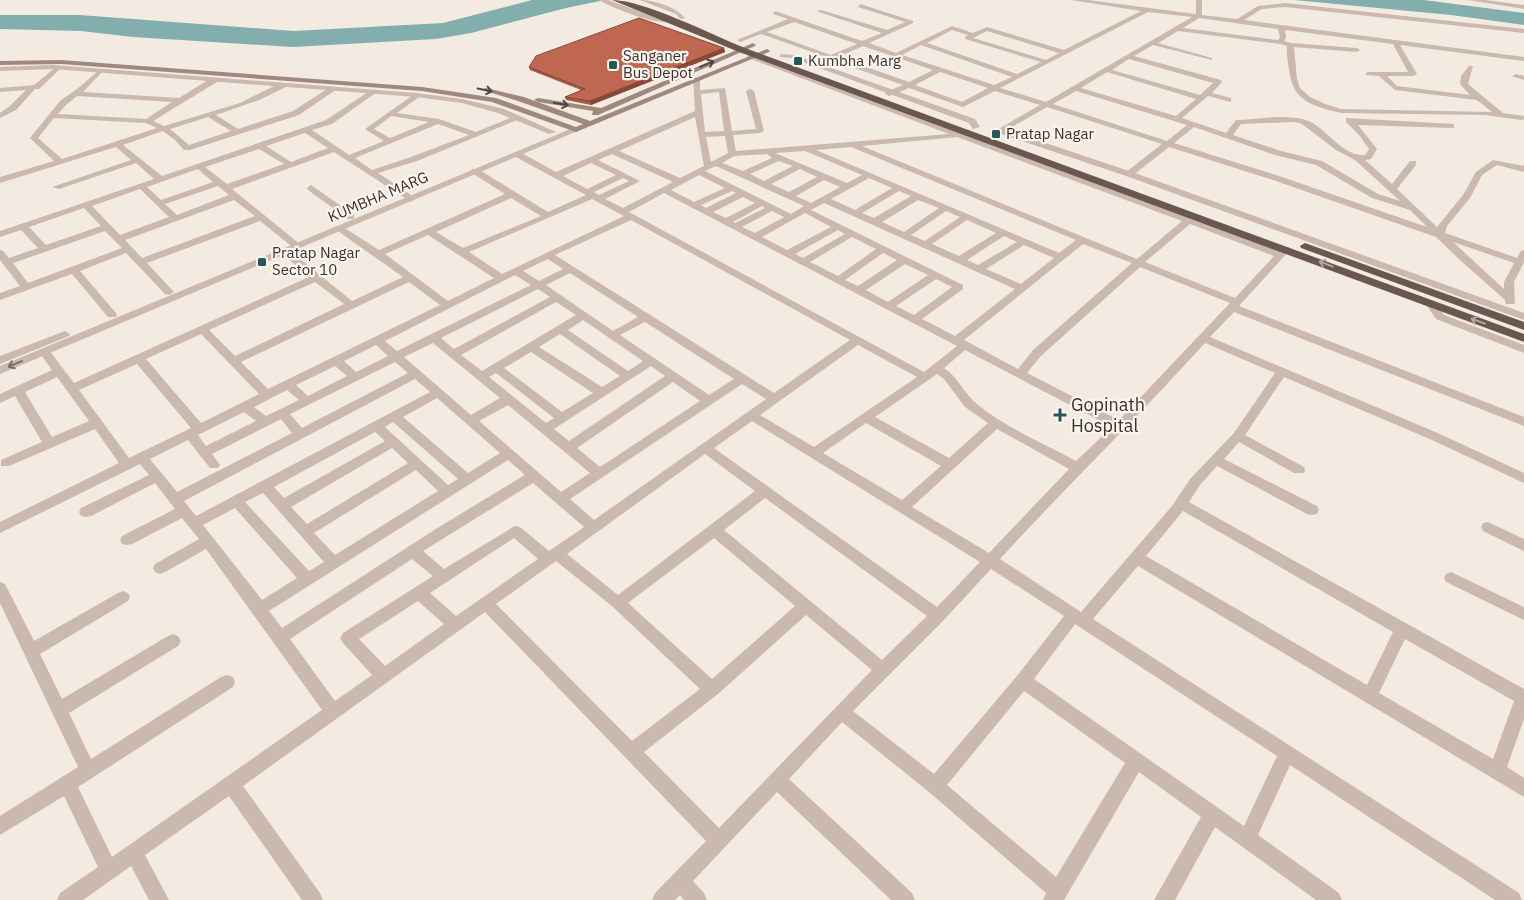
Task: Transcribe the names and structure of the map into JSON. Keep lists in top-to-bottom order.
{
  "streets": {
    "main road": ["KUMBHA MARG"]
  },
  "places": {
    "transit": [
      "Kumbha Marg",
      "Sanganer Bus Depot",
      "Pratap Nagar",
      "Pratap Nagar Sector 10"
    ],
    "health": ["Gopinath Hospital"]
  }
}
